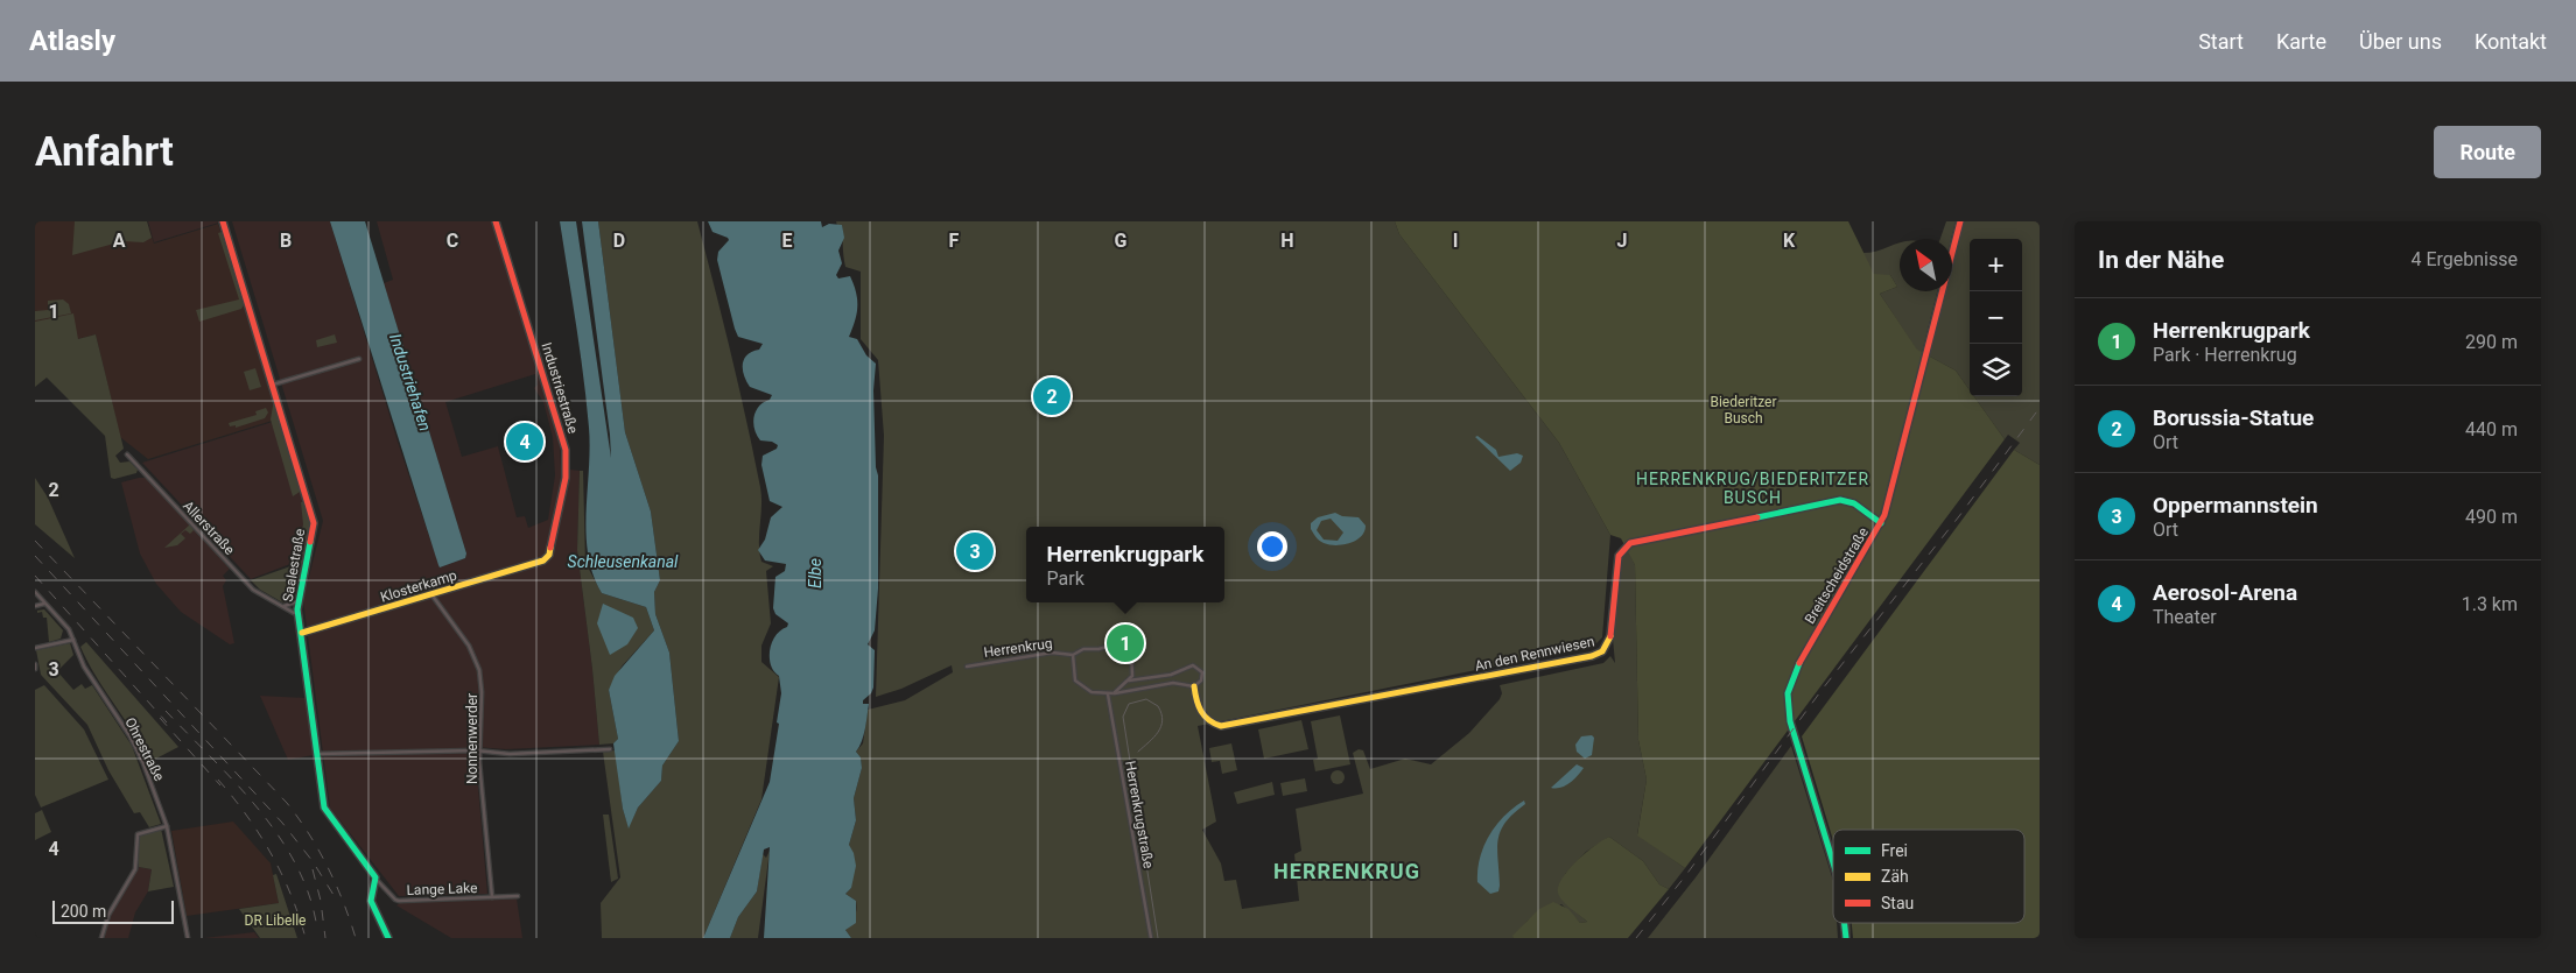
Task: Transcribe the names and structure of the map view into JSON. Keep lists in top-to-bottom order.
{
  "streets": {
    "street": [
      "Industriestraße",
      "Allerstraße",
      "Saalestraße",
      "Breitscheidstraße",
      "Klosterkamp",
      "Herrenkrug",
      "An den Rennwiesen",
      "Nonnenwerder",
      "Ohrestraße",
      "Herrenkrugstraße",
      "Lange Lake"
    ]
  },
  "crossings": [
    ["Industriestraße", "Klosterkamp"],
    ["Allerstraße", "Saalestraße"],
    ["Saalestraße", "Klosterkamp"],
    ["Saalestraße", "Lange Lake"],
    ["Breitscheidstraße", "An den Rennwiesen"],
    ["Klosterkamp", "Nonnenwerder"],
    ["Herrenkrug", "Herrenkrugstraße"],
    ["Nonnenwerder", "Lange Lake"]
  ],
  "districts": ["HERRENKRUG/BIEDERITZER BUSCH", "HERRENKRUG"],
  "water": ["Industriehafen", "Schleusenkanal", "Elbe"],
  "parks": ["Biederitzer Busch", "DR Libelle"],
  "legend": ["Frei", "Zäh", "Stau"],
  "scale_bar": "200 m",
  "north": "top left",
  "page": {
    "header": "Atlasly",
    "nav": [
      "Start",
      "Karte",
      "Über uns",
      "Kontakt"
    ],
    "buttons": "Route",
    "title": "Anfahrt",
    "heading": ["In der Nähe", "4 Ergebnisse"],
    "map_buttons": ["+", "−"],
    "list": [
      {
        "mark": "1",
        "name": "Herrenkrugpark",
        "note": "Park · Herrenkrug",
        "value": "290 m"
      },
      {
        "mark": "2",
        "name": "Borussia-Statue",
        "note": "Ort",
        "value": "440 m"
      },
      {
        "mark": "3",
        "name": "Oppermannstein",
        "note": "Ort",
        "value": "490 m"
      },
      {
        "mark": "4",
        "name": "Aerosol-Arena",
        "note": "Theater",
        "value": "1.3 km"
      }
    ],
    "pins": [
      "2",
      "4",
      "3",
      "1"
    ],
    "popup": ["Herrenkrugpark", "Park"],
    "scale": "200 m"
  },
  "grid": {
    "columns": [
      "A",
      "B",
      "C",
      "D",
      "E",
      "F",
      "G",
      "H",
      "I",
      "J",
      "K"
    ],
    "rows": [
      "1",
      "2",
      "3",
      "4"
    ]
  }
}
